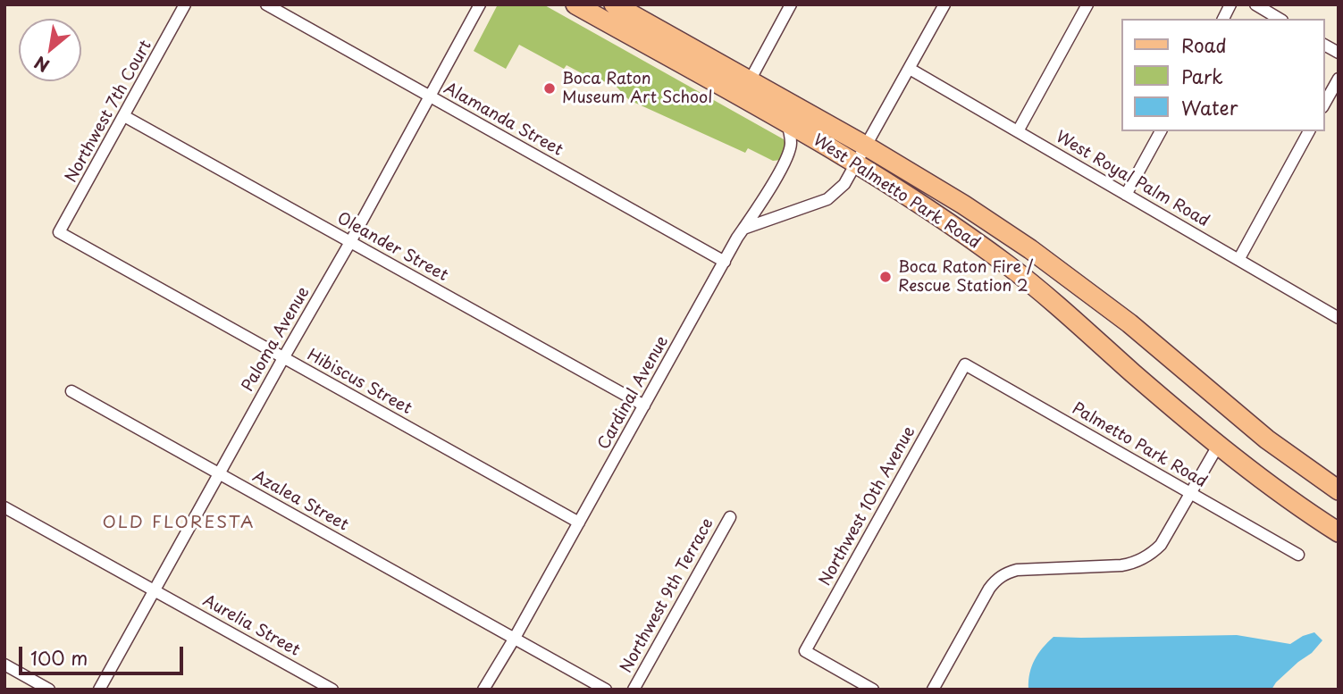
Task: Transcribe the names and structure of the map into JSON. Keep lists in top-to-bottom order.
{
  "streets": {
    "main road": ["West Palmetto Park Road"],
    "street": [
      "Northwest 7th Court",
      "Alamanda Street",
      "West Royal Palm Road",
      "Oleander Street",
      "Paloma Avenue",
      "Hibiscus Street",
      "Cardinal Avenue",
      "Palmetto Park Road",
      "Azalea Street",
      "Northwest 10th Avenue",
      "Northwest 9th Terrace",
      "Aurelia Street"
    ]
  },
  "crossings": [
    ["Northwest 7th Court", "Oleander Street"],
    ["Northwest 7th Court", "Hibiscus Street"],
    ["Alamanda Street", "Paloma Avenue"],
    ["Alamanda Street", "Cardinal Avenue"],
    ["West Palmetto Park Road", "Cardinal Avenue"],
    ["Oleander Street", "Paloma Avenue"],
    ["Oleander Street", "Cardinal Avenue"],
    ["Paloma Avenue", "Hibiscus Street"],
    ["Paloma Avenue", "Azalea Street"],
    ["Paloma Avenue", "Aurelia Street"],
    ["Hibiscus Street", "Cardinal Avenue"],
    ["Cardinal Avenue", "Azalea Street"],
    ["Palmetto Park Road", "Northwest 10th Avenue"]
  ],
  "districts": ["OLD FLORESTA"],
  "places": ["Boca Raton Museum Art School", "Boca Raton Fire / Rescue Station 2"],
  "legend": ["Road", "Park", "Water"],
  "scale_bar": "100 m",
  "north": "bottom left"
}
